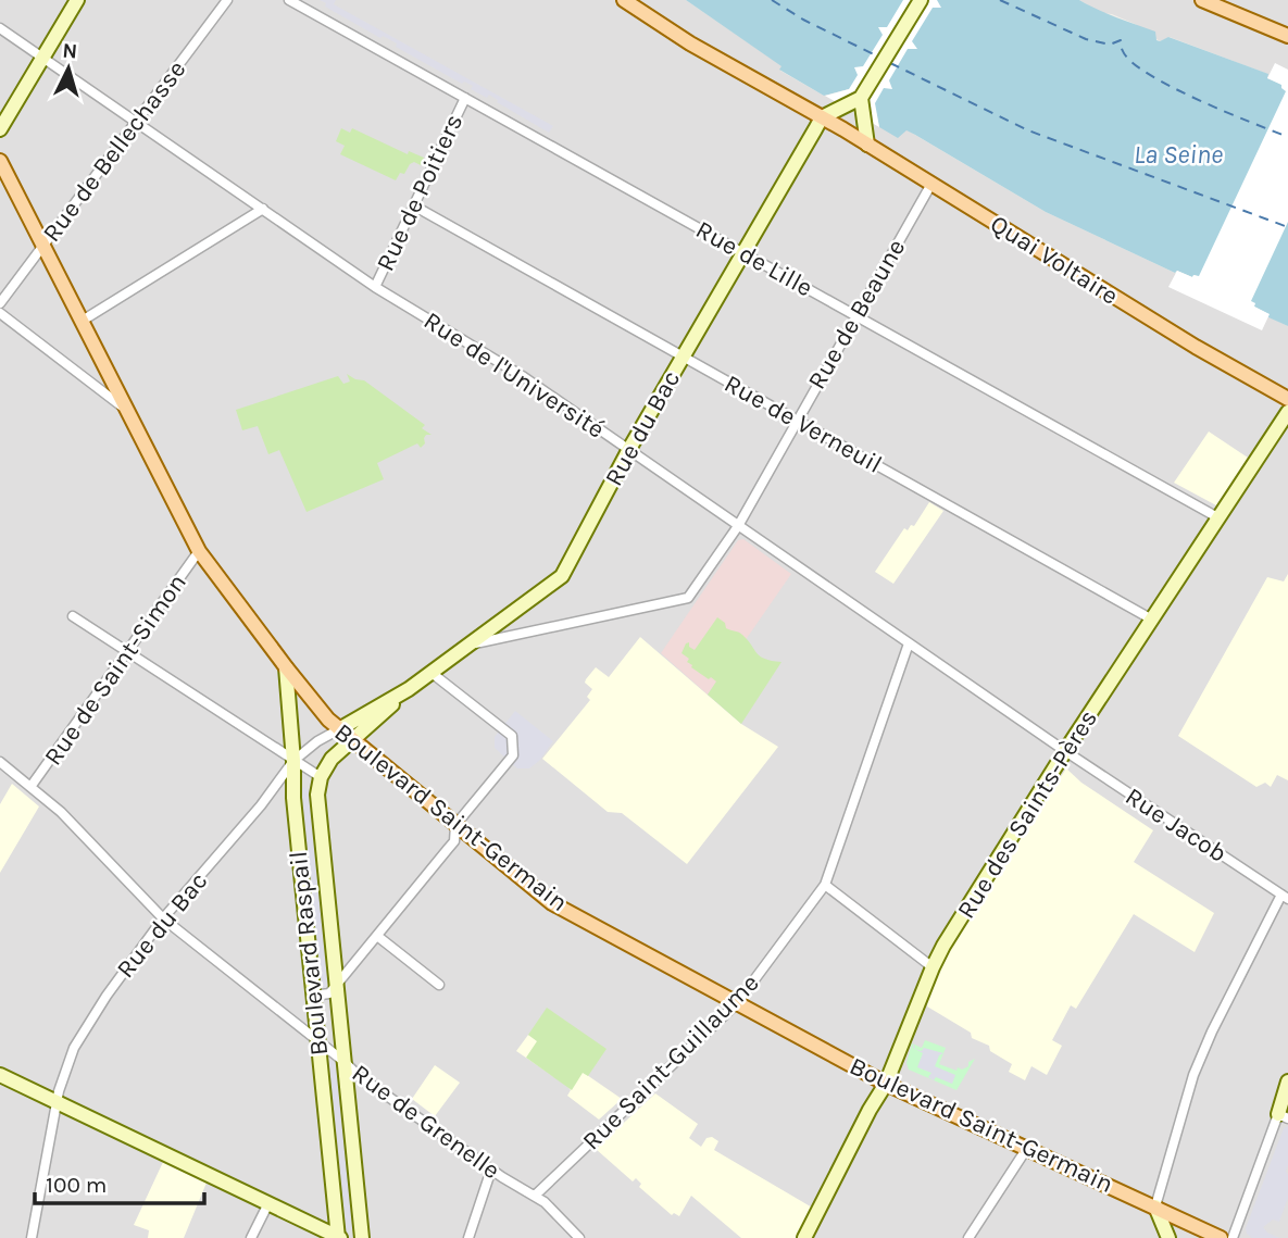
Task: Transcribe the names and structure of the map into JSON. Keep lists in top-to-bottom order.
{
  "streets": {
    "main road": [
      "Quai Voltaire",
      "Rue du Bac",
      "Rue des Saints-Pères",
      "Boulevard Saint-Germain",
      "Boulevard Raspail"
    ],
    "street": [
      "Rue de Bellechasse",
      "Rue de Poitiers",
      "Rue de Lille",
      "Rue de Beaune",
      "Rue de l'Université",
      "Rue de Verneuil",
      "Rue de Saint-Simon",
      "Rue Jacob",
      "Rue Saint-Guillaume",
      "Rue de Grenelle"
    ]
  },
  "crossings": [
    ["Rue de Bellechasse", "Rue de l'Université"],
    ["Rue de Bellechasse", "Boulevard Saint-Germain"],
    ["Rue de Poitiers", "Rue de Lille"],
    ["Rue de Poitiers", "Rue de l'Université"],
    ["Rue de Poitiers", "Rue de Verneuil"],
    ["Rue de Lille", "Rue de Beaune"],
    ["Rue de Lille", "Rue du Bac"],
    ["Rue de Lille", "Rue des Saints-Pères"],
    ["Quai Voltaire", "Rue de Beaune"],
    ["Quai Voltaire", "Rue du Bac"],
    ["Rue de Beaune", "Rue de l'Université"],
    ["Rue de Beaune", "Rue de Verneuil"],
    ["Rue de Beaune", "Rue du Bac"],
    ["Rue de l'Université", "Rue du Bac"],
    ["Rue de l'Université", "Rue des Saints-Pères"],
    ["Rue de l'Université", "Rue Jacob"],
    ["Rue de l'Université", "Rue Saint-Guillaume"],
    ["Rue de Verneuil", "Rue du Bac"],
    ["Rue de Verneuil", "Rue des Saints-Pères"],
    ["Rue du Bac", "Boulevard Saint-Germain"],
    ["Rue du Bac", "Boulevard Raspail"],
    ["Rue du Bac", "Rue de Grenelle"],
    ["Rue de Saint-Simon", "Boulevard Saint-Germain"],
    ["Rue de Saint-Simon", "Rue de Grenelle"],
    ["Rue des Saints-Pères", "Boulevard Saint-Germain"],
    ["Rue des Saints-Pères", "Rue Jacob"],
    ["Boulevard Saint-Germain", "Boulevard Raspail"],
    ["Boulevard Saint-Germain", "Rue Saint-Guillaume"],
    ["Boulevard Raspail", "Rue de Grenelle"],
    ["Rue Saint-Guillaume", "Rue de Grenelle"]
  ],
  "water": ["La Seine"],
  "scale_bar": "100 m",
  "north": "top"
}
